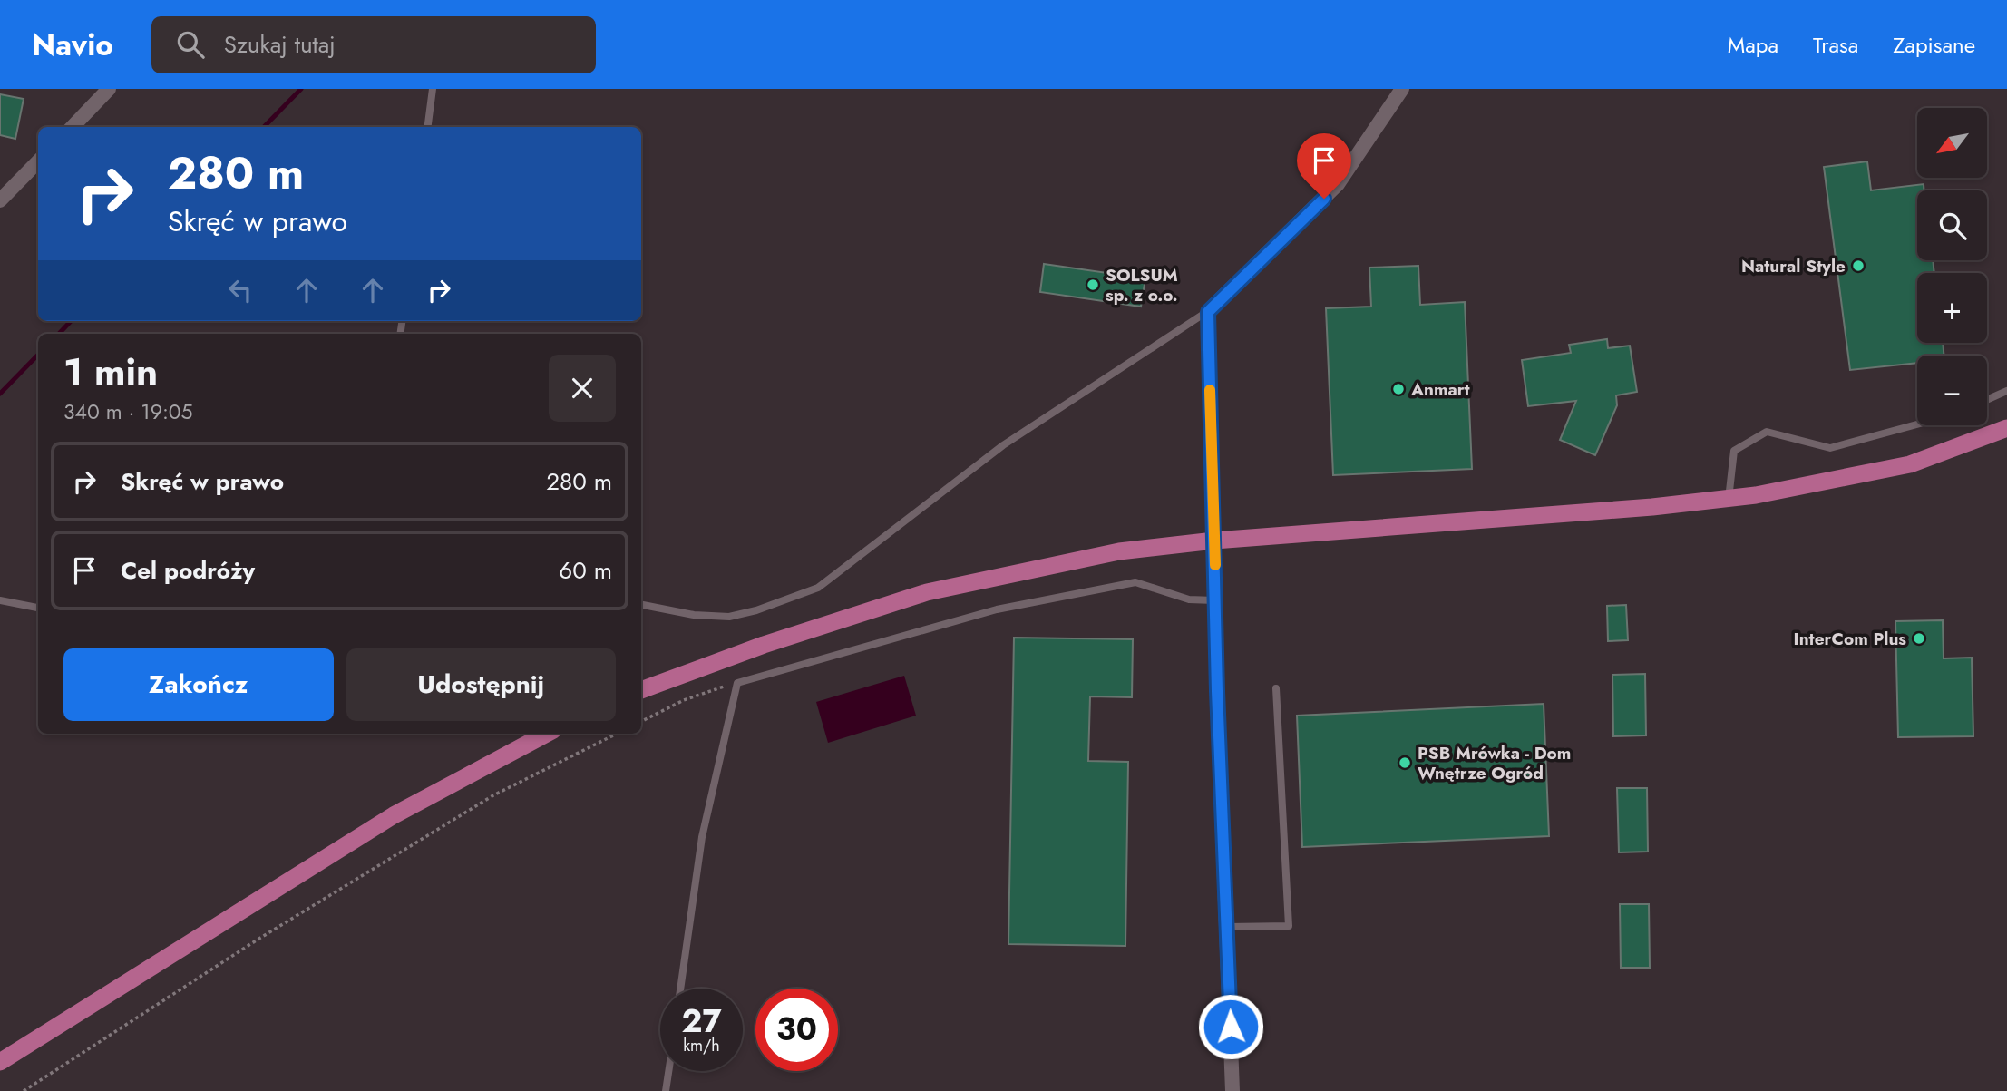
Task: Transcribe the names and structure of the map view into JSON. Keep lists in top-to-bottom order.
{
  "places": [
    "Natural Style",
    "SOLSUM sp. z o.o.",
    "Anmart",
    "InterCom Plus",
    "PSB Mrówka - Dom Wnętrze Ogród"
  ],
  "north": "bottom left",
  "page": {
    "header": "Navio",
    "search": "Szukaj tutaj",
    "nav": ["Mapa", "Trasa", "Zapisane"],
    "map_buttons": ["+", "−"],
    "turn": ["280 m", "Skręć w prawo"],
    "heading": ["1 min", "340 m · 19:05"],
    "list": [
      {
        "name": "Skręć w prawo",
        "value": "280 m"
      },
      {
        "name": "Cel podróży",
        "value": "60 m"
      }
    ],
    "buttons": ["Zakończ", "Udostępnij"],
    "speed": "27 km/h",
    "limit": "30"
  }
}
